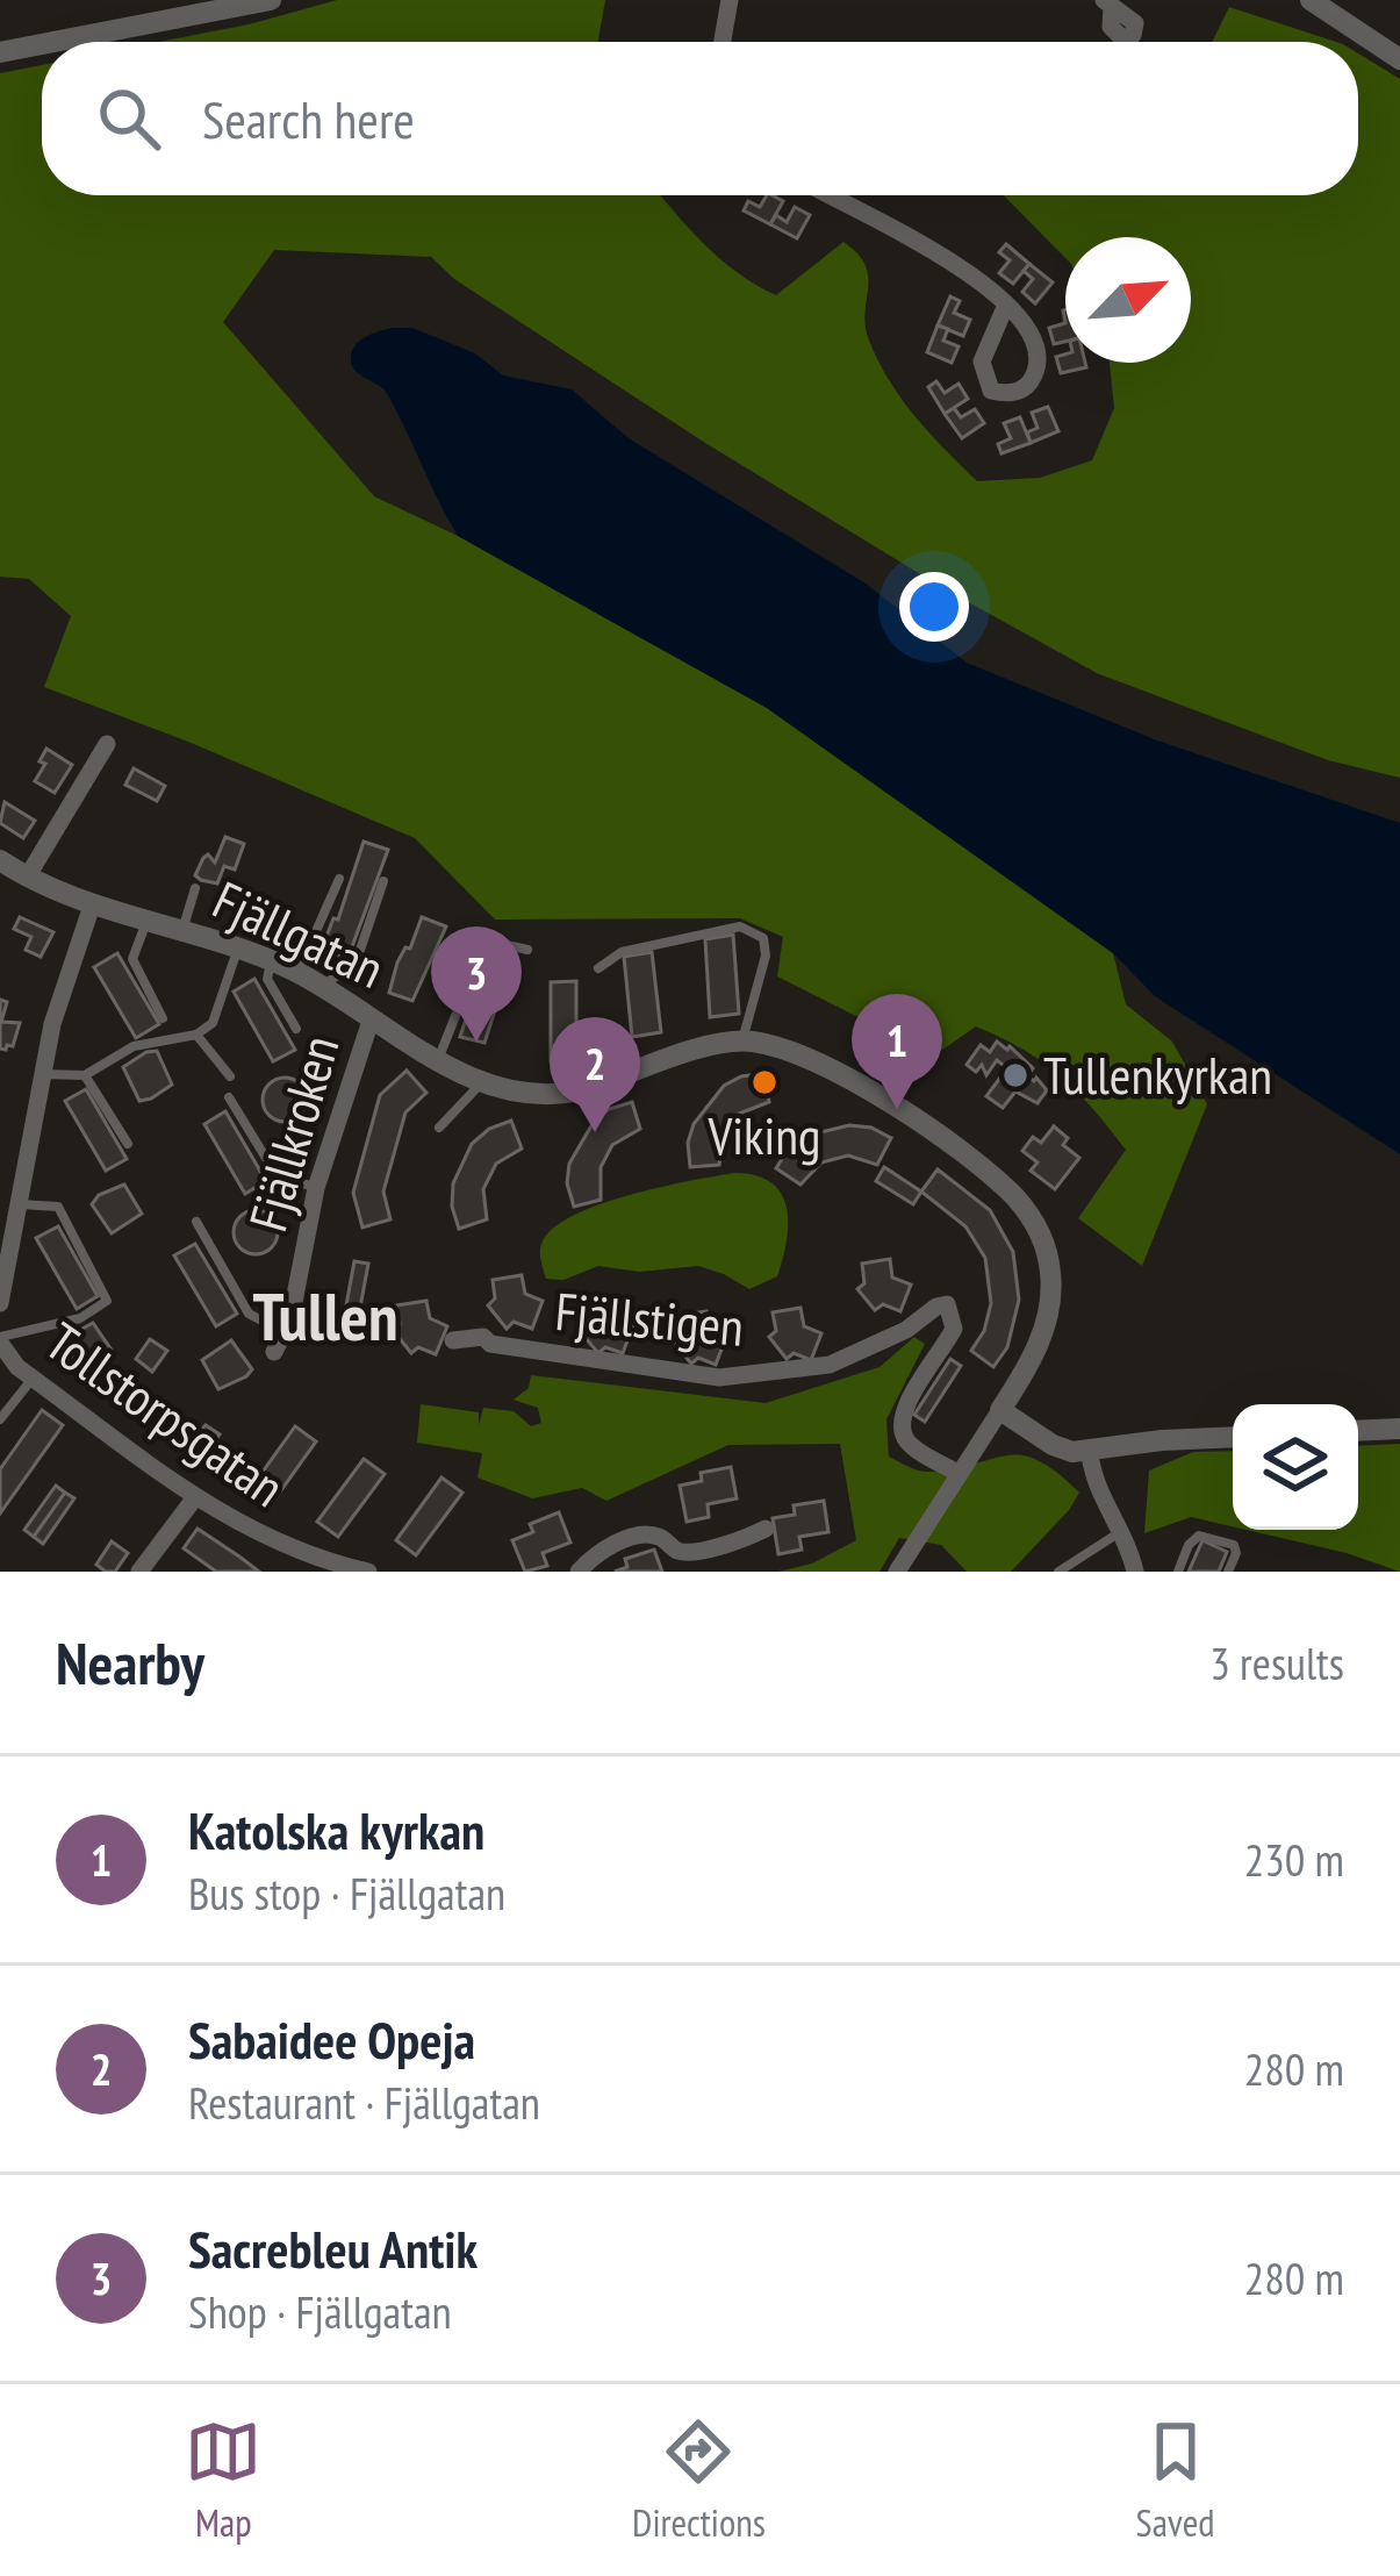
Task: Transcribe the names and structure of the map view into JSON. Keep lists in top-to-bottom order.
{
  "streets": {
    "street": [
      "Fjällgatan",
      "Fjällkroken",
      "Fjällstigen",
      "Tollstorpsgatan"
    ]
  },
  "crossings": [
    ["Fjällgatan", "Fjällkroken"]
  ],
  "districts": ["Tullen"],
  "places": ["Tullenkyrkan", "Viking"],
  "north": "top right",
  "page": {
    "search": "Search here",
    "pins": ["3", "1", "2"],
    "heading": ["Nearby", "3 results"],
    "list": [
      {
        "mark": "1",
        "name": "Katolska kyrkan",
        "note": "Bus stop · Fjällgatan",
        "value": "230 m"
      },
      {
        "mark": "2",
        "name": "Sabaidee Opeja",
        "note": "Restaurant · Fjällgatan",
        "value": "280 m"
      },
      {
        "mark": "3",
        "name": "Sacrebleu Antik",
        "note": "Shop · Fjällgatan",
        "value": "280 m"
      }
    ],
    "nav": ["Map", "Directions", "Saved"]
  }
}
